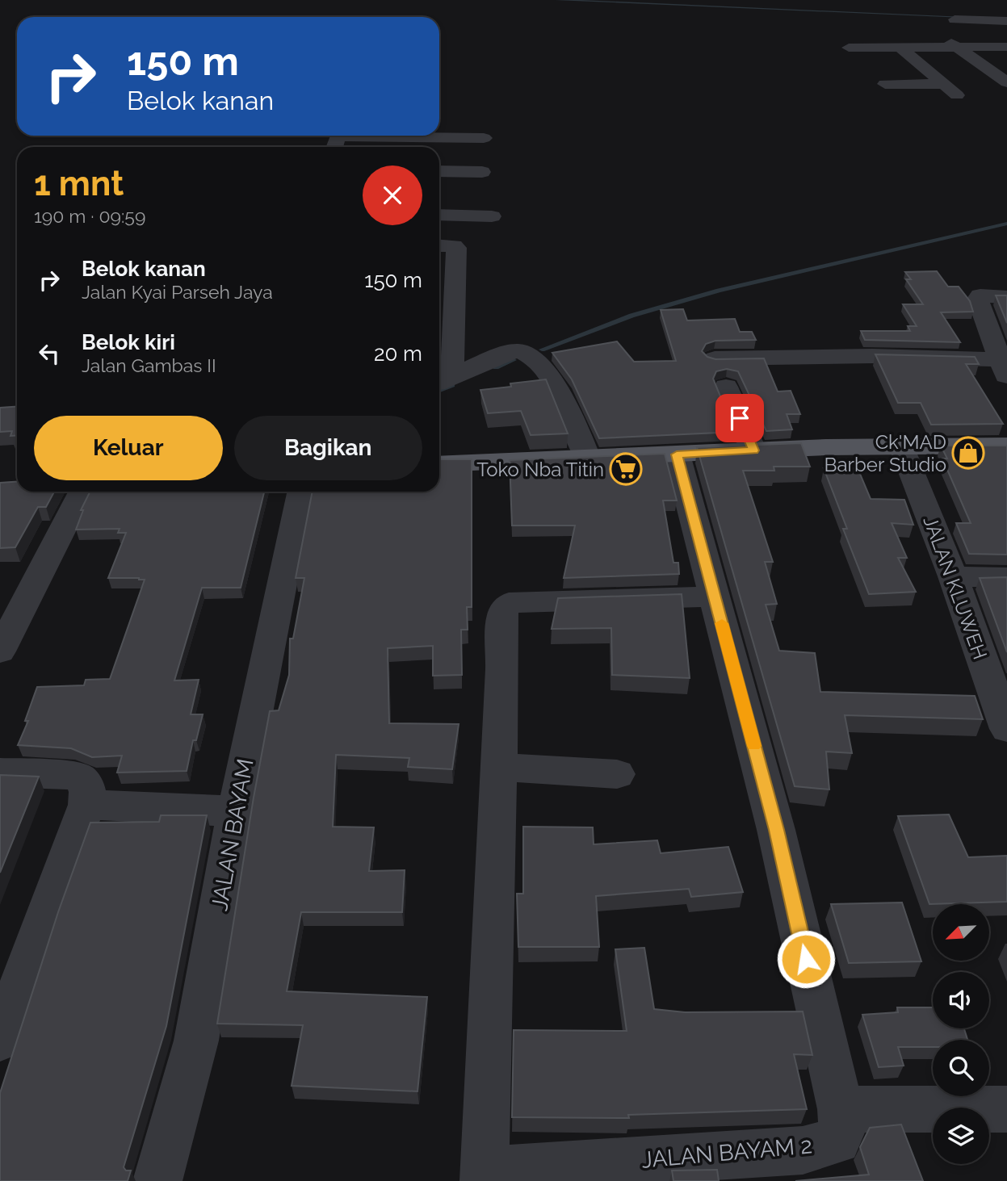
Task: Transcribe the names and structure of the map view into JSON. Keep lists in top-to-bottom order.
{
  "streets": {
    "street": ["JALAN KLUWEH", "JALAN BAYAM", "JALAN BAYAM 2"]
  },
  "places": {
    "shop": ["Ck'MAD Barber Studio"],
    "supermarket": ["Toko Nba Titin"]
  },
  "north": "bottom left",
  "page": {
    "turn": ["150 m", "Belok kanan"],
    "heading": ["1 mnt", "190 m · 09:59"],
    "list": [
      {
        "name": "Belok kanan",
        "note": "Jalan Kyai Parseh Jaya",
        "value": "150 m"
      },
      {
        "name": "Belok kiri",
        "note": "Jalan Gambas II",
        "value": "20 m"
      }
    ],
    "buttons": ["Keluar", "Bagikan"]
  }
}
